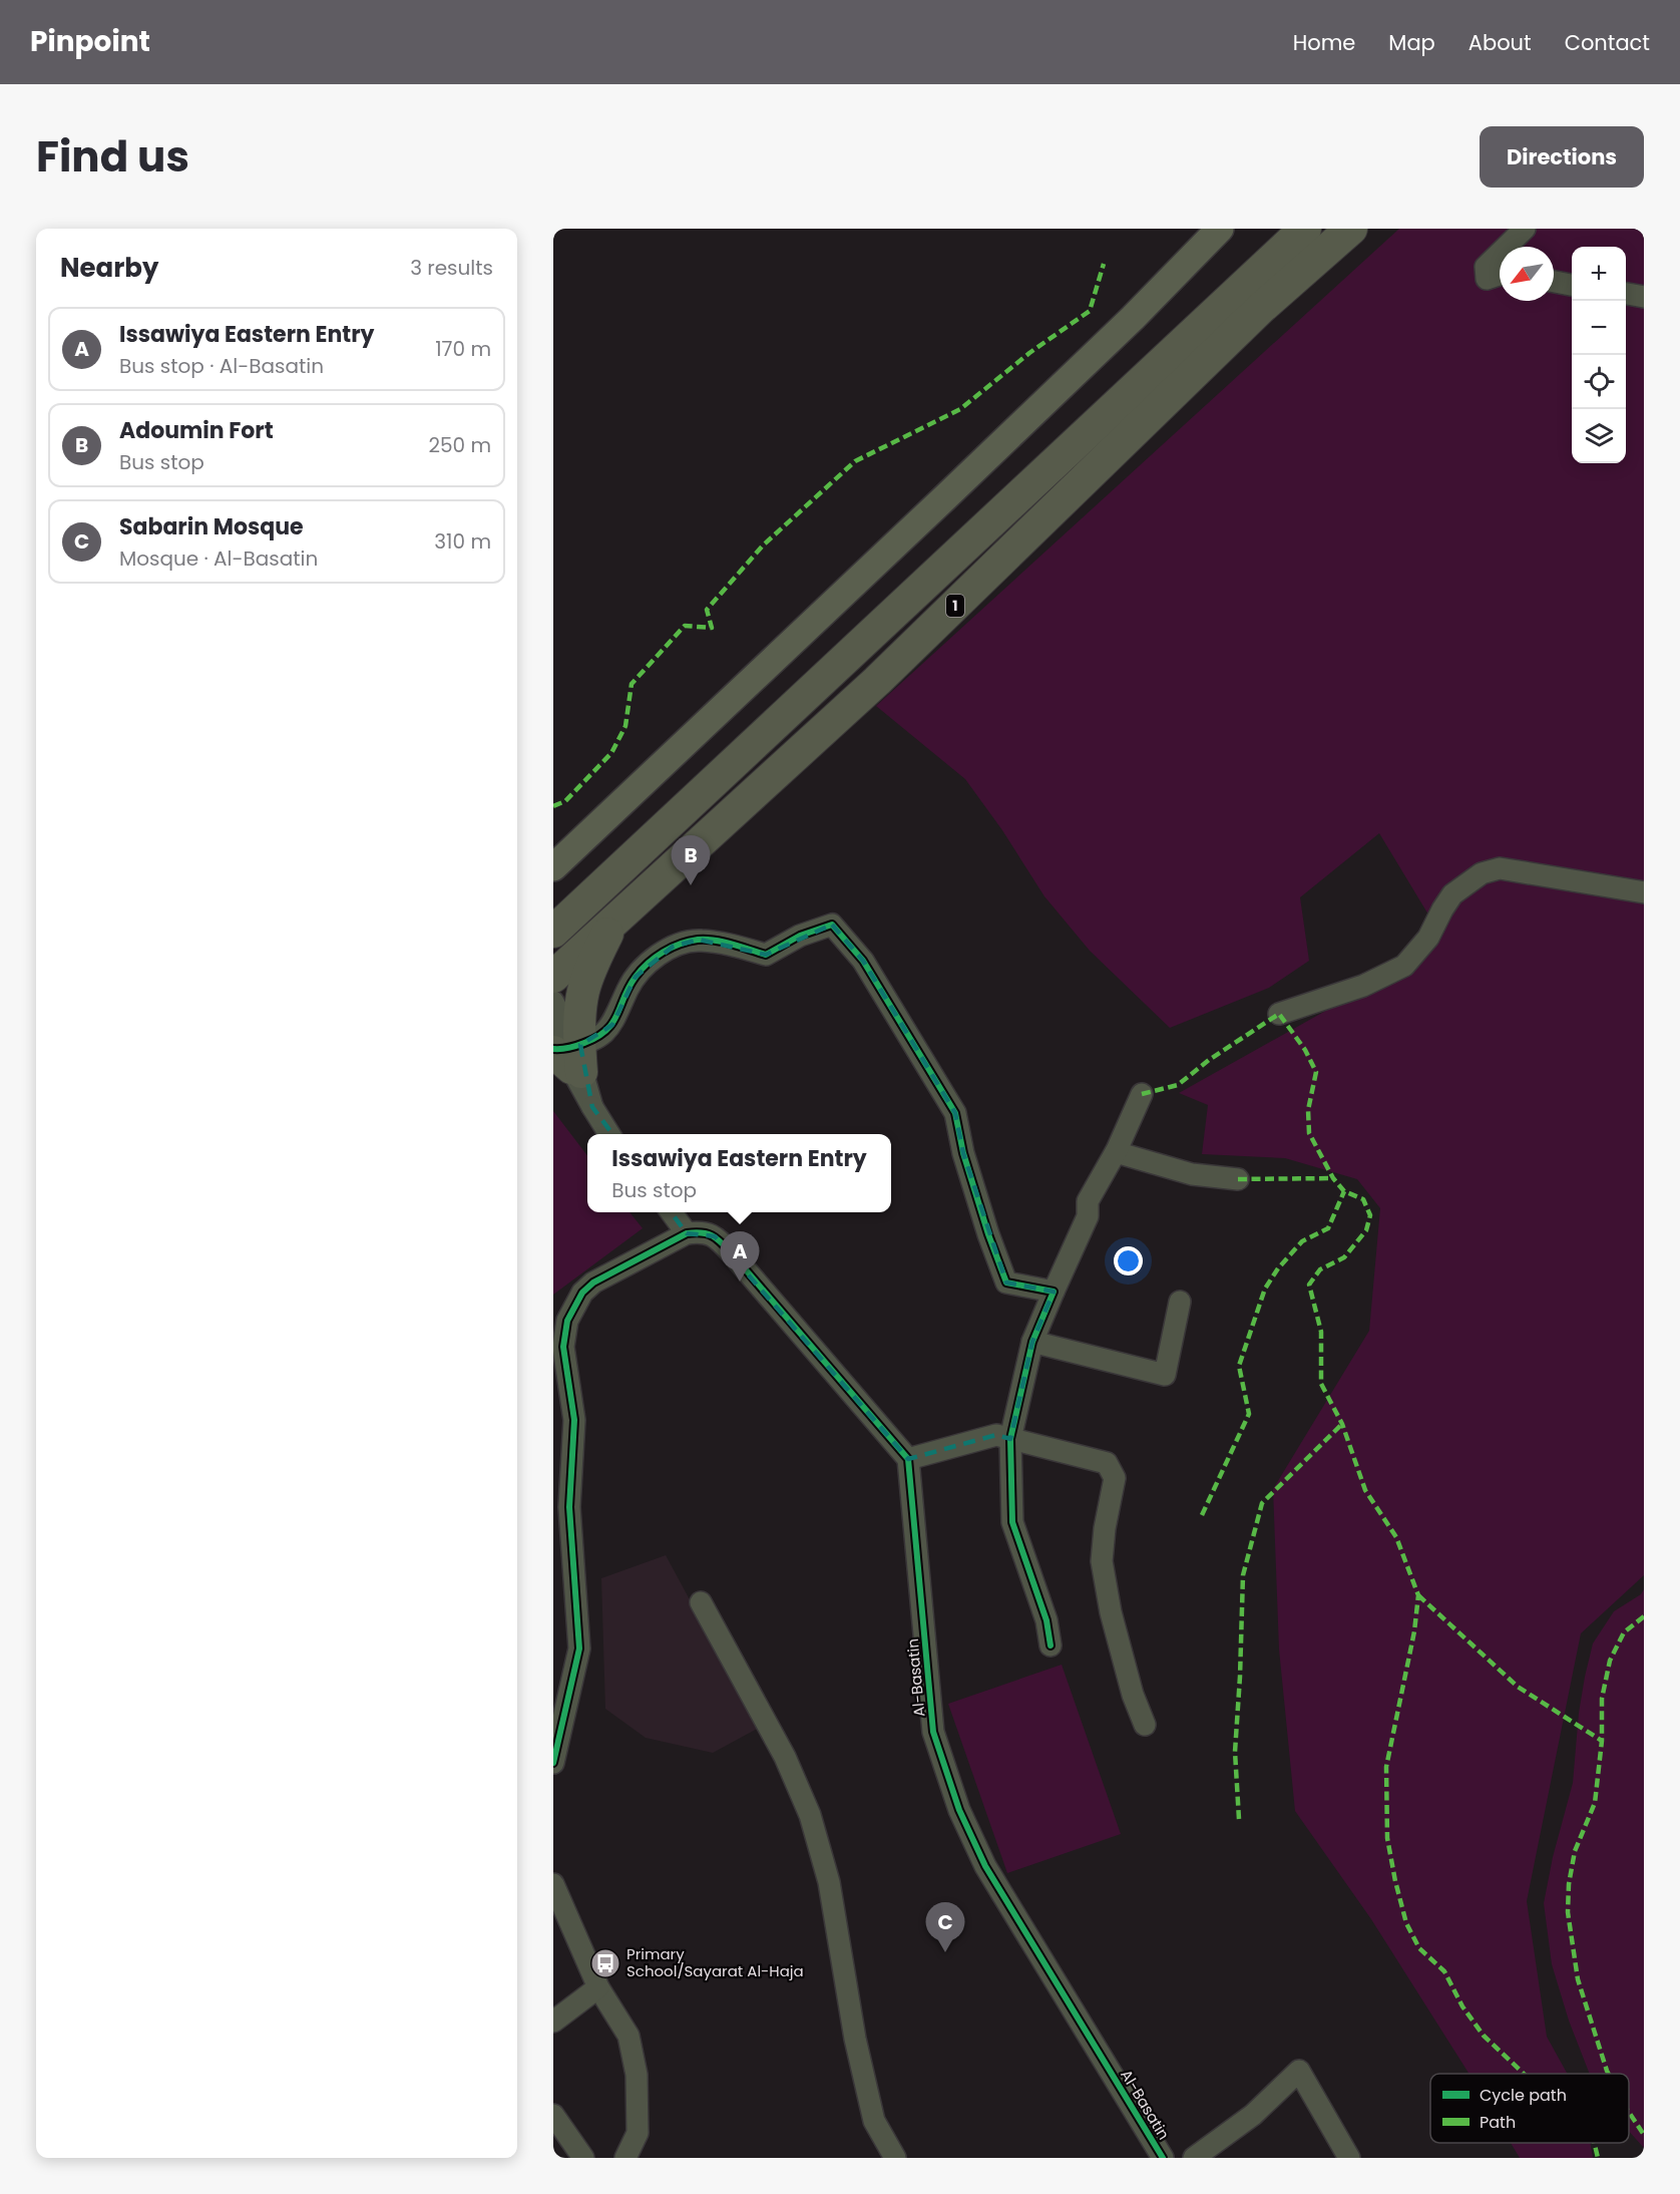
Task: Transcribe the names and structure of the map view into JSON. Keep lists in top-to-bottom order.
{
  "streets": {
    "highway": ["1"],
    "street": ["Al-Basatin"]
  },
  "places": {
    "bus stop": ["Primary School/Sayarat Al-Haja"]
  },
  "legend": ["Cycle path", "Path"],
  "north": "bottom left",
  "page": {
    "header": "Pinpoint",
    "nav": [
      "Home",
      "Map",
      "About",
      "Contact"
    ],
    "title": "Find us",
    "buttons": "Directions",
    "heading": ["Nearby", "3 results"],
    "map_buttons": ["+", "−"],
    "list": [
      {
        "mark": "A",
        "name": "Issawiya Eastern Entry",
        "note": "Bus stop · Al-Basatin",
        "value": "170 m"
      },
      {
        "mark": "B",
        "name": "Adoumin Fort",
        "note": "Bus stop",
        "value": "250 m"
      },
      {
        "mark": "C",
        "name": "Sabarin Mosque",
        "note": "Mosque · Al-Basatin",
        "value": "310 m"
      }
    ],
    "pins": ["B", "A", "C"],
    "popup": ["Issawiya Eastern Entry", "Bus stop"]
  }
}
